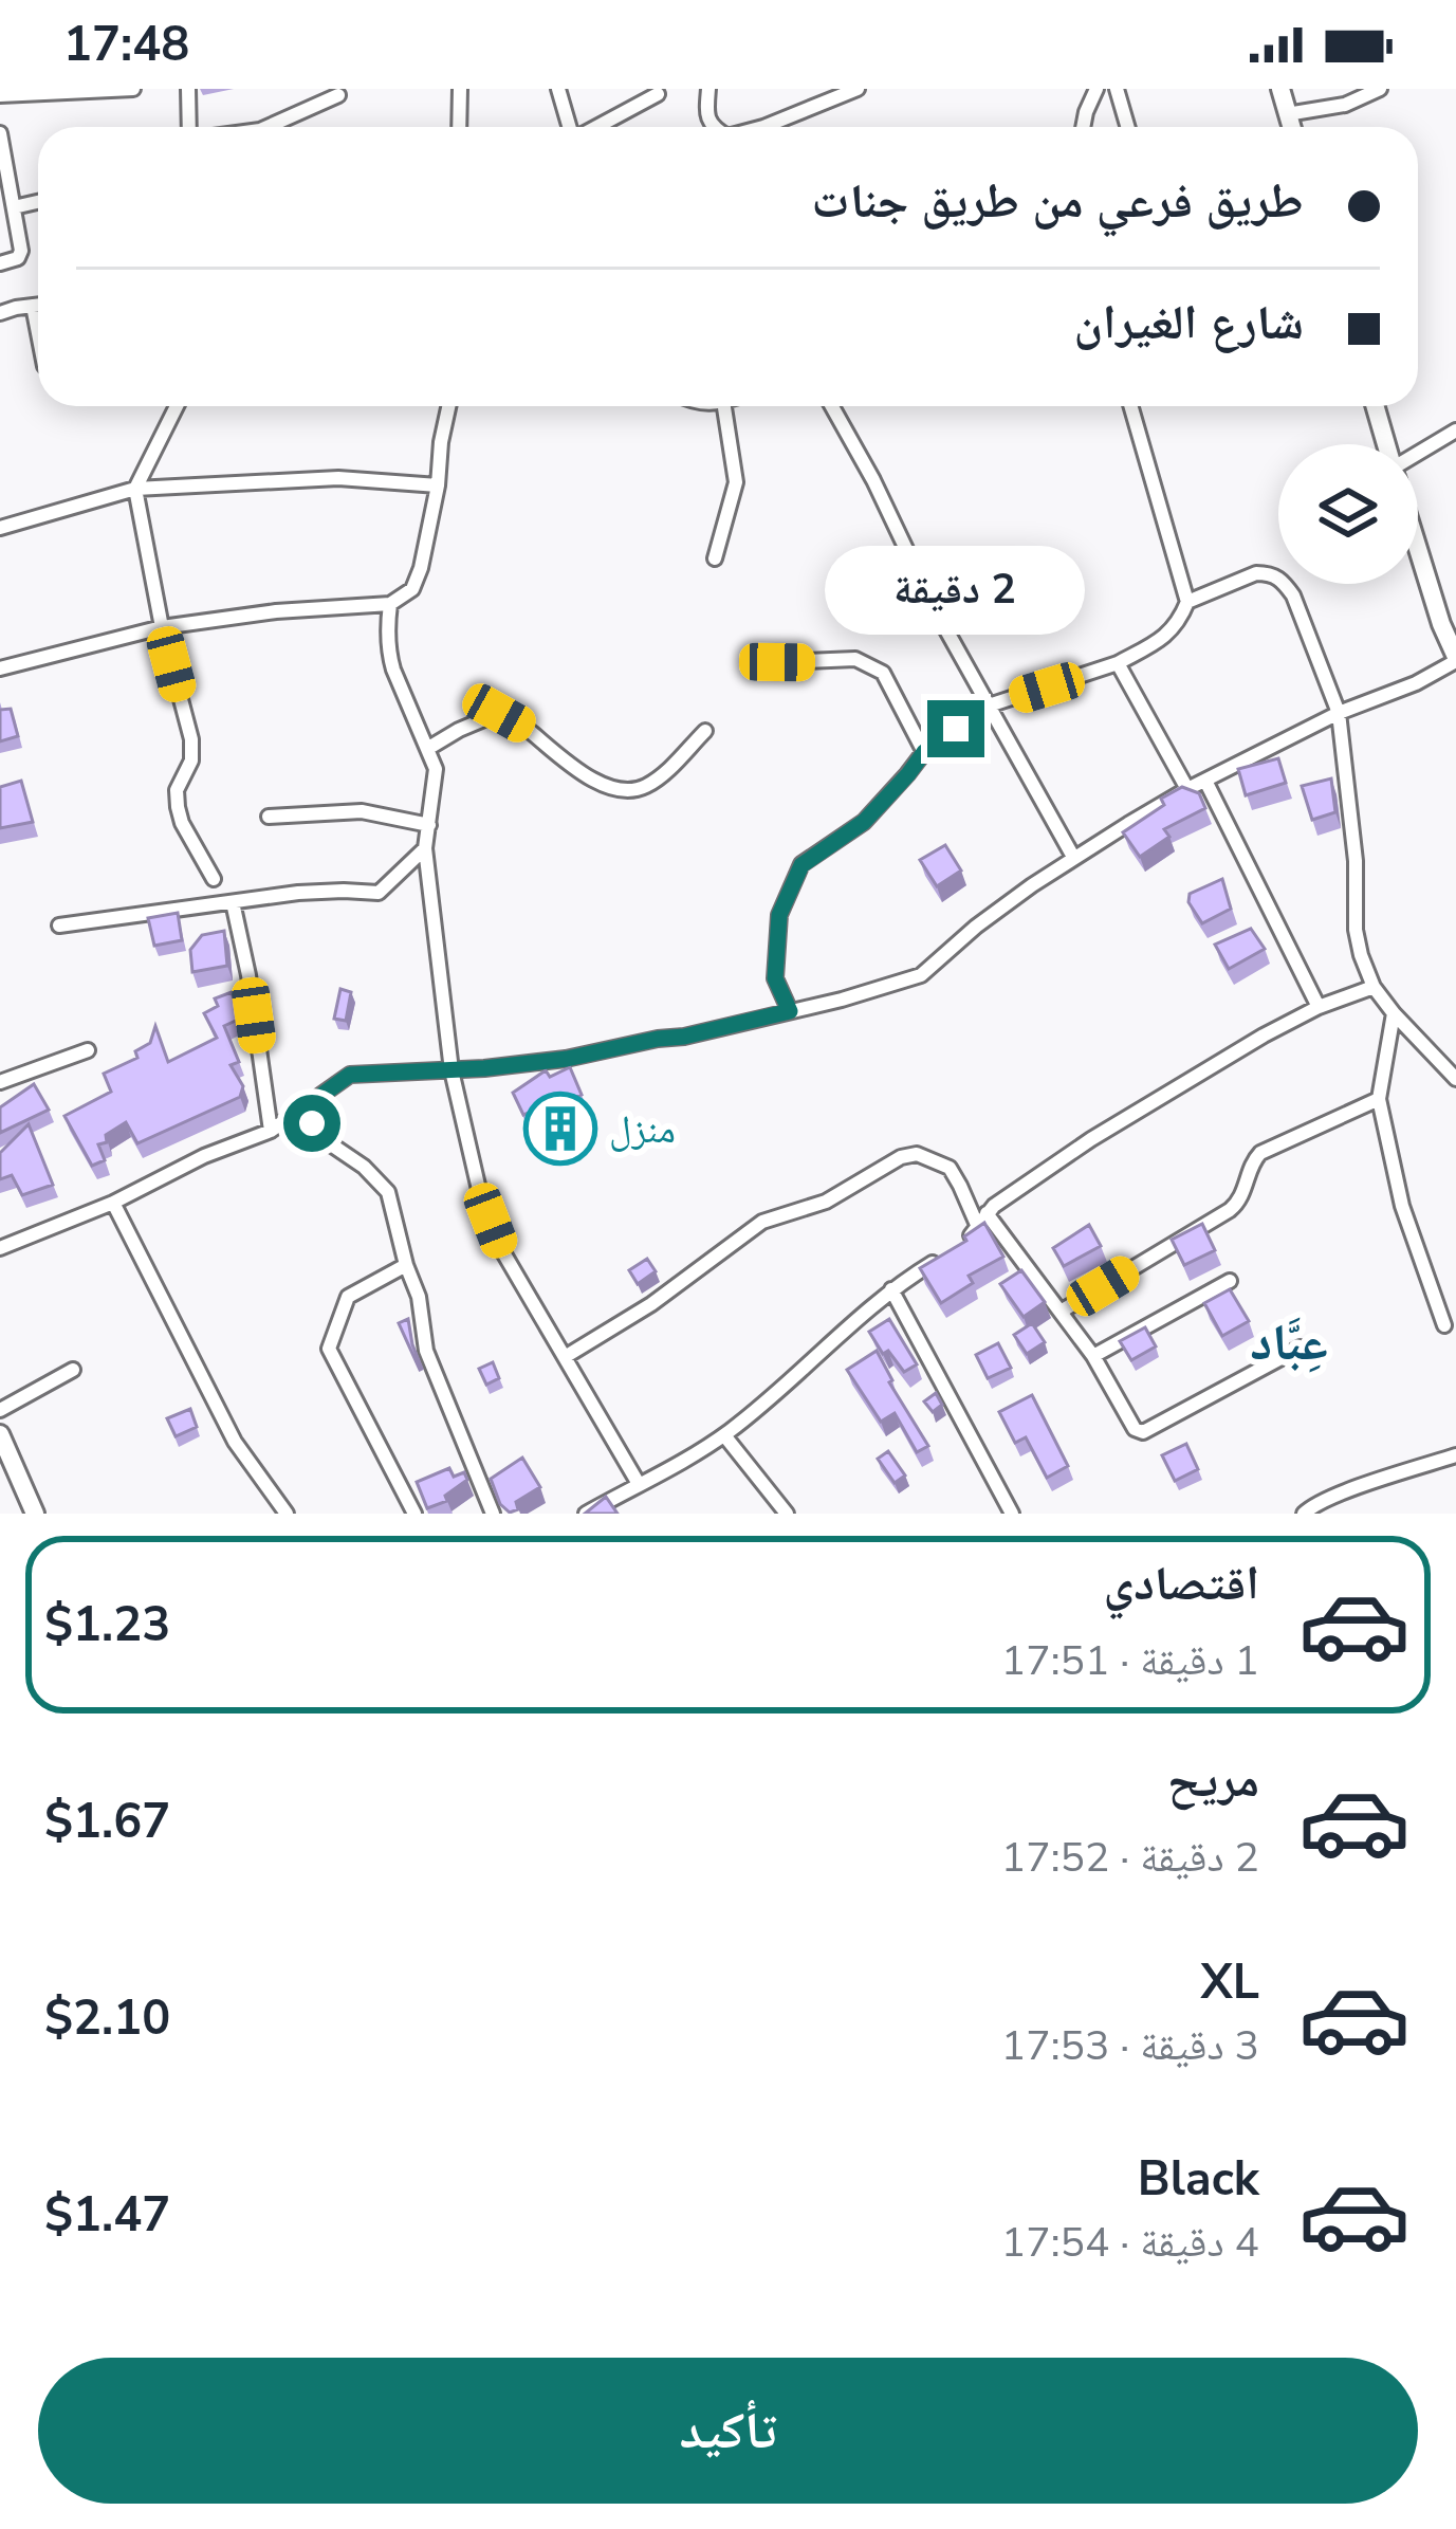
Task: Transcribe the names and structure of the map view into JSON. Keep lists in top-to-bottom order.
{
  "districts": ["عِبَّاد"],
  "places": {
    "building": ["منزل"]
  },
  "page": {
    "status": "17:48",
    "banner": ["طريق فرعي من طريق جنات", "شارع الغيران"],
    "bubble": "2 دقيقة",
    "list": [
      {
        "name": "اقتصادي",
        "note": "1 دقيقة · 17:51",
        "value": "$1.23"
      },
      {
        "name": "مريح",
        "note": "2 دقيقة · 17:52",
        "value": "$1.67"
      },
      {
        "name": "XL",
        "note": "3 دقيقة · 17:53",
        "value": "$2.10"
      },
      {
        "name": "Black",
        "note": "4 دقيقة · 17:54",
        "value": "$1.47"
      }
    ],
    "buttons": "تأكيد"
  }
}
